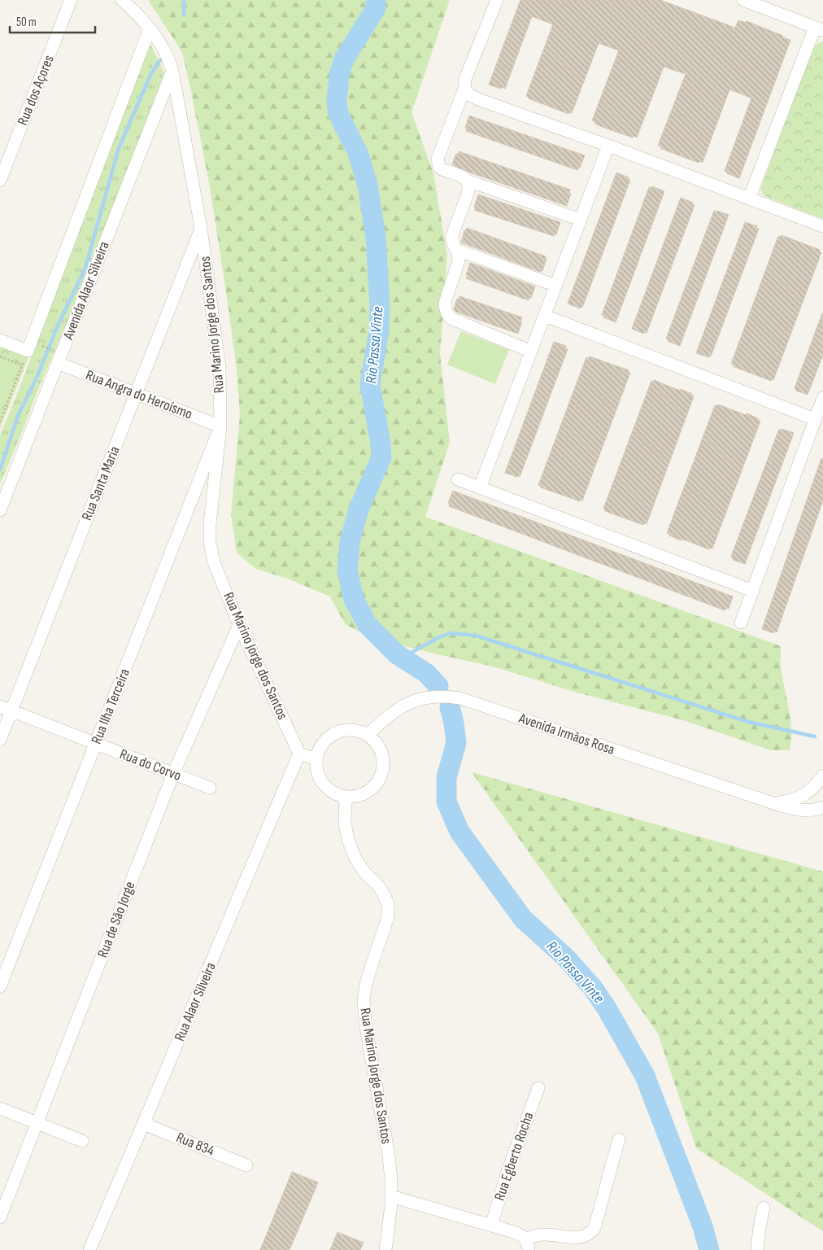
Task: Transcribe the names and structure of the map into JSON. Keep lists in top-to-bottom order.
{
  "streets": {
    "street": [
      "Rua dos Açores",
      "Avenida Alaor Silveira",
      "Rua Marino Jorge dos Santos",
      "Rua Angra do Heroísmo",
      "Rua Santa Maria",
      "Rua Ilha Terceira",
      "Avenida Irmãos Rosa",
      "Rua do Corvo",
      "Rua de São Jorge",
      "Rua Alaor Silveira",
      "Rua 834",
      "Rua Egberto Rocha"
    ]
  },
  "crossings": [
    ["Avenida Alaor Silveira", "Rua Marino Jorge dos Santos"],
    ["Avenida Alaor Silveira", "Rua Angra do Heroísmo"],
    ["Rua Marino Jorge dos Santos", "Rua Angra do Heroísmo"],
    ["Rua Marino Jorge dos Santos", "Rua Santa Maria"],
    ["Rua Marino Jorge dos Santos", "Rua Ilha Terceira"],
    ["Rua Marino Jorge dos Santos", "Avenida Irmãos Rosa"],
    ["Rua Marino Jorge dos Santos", "Rua de São Jorge"],
    ["Rua Marino Jorge dos Santos", "Rua Alaor Silveira"],
    ["Rua Angra do Heroísmo", "Rua Santa Maria"],
    ["Rua Angra do Heroísmo", "Rua Ilha Terceira"],
    ["Rua Santa Maria", "Rua do Corvo"],
    ["Rua Ilha Terceira", "Rua do Corvo"],
    ["Rua do Corvo", "Rua de São Jorge"],
    ["Rua Alaor Silveira", "Rua 834"]
  ],
  "water": ["Rio Passa Vinte"],
  "scale_bar": "50 m"
}
